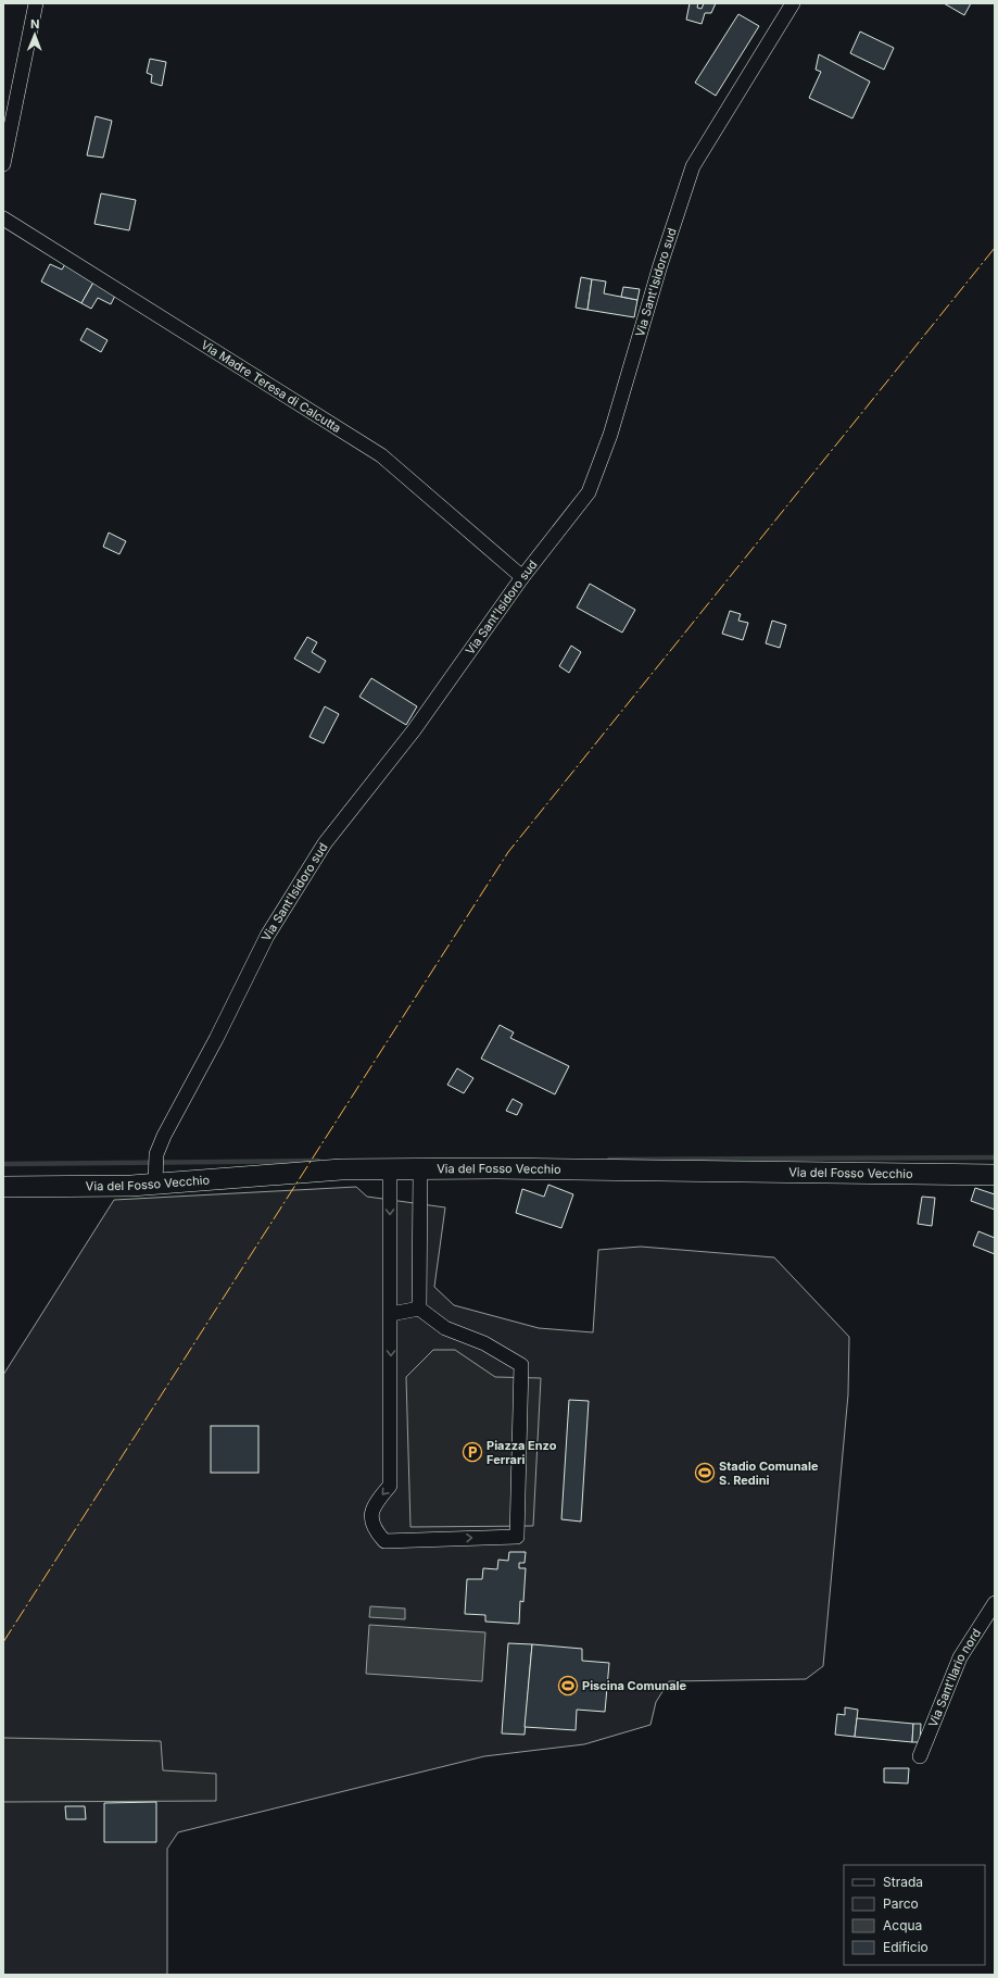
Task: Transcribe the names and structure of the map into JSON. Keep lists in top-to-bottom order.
{
  "streets": {
    "street": [
      "Via Sant'Isidoro sud",
      "Via Madre Teresa di Calcutta",
      "Via del Fosso Vecchio",
      "Via Sant'Ilario nord"
    ]
  },
  "crossings": [
    ["Via Sant'Isidoro sud", "Via Madre Teresa di Calcutta"],
    ["Via Sant'Isidoro sud", "Via del Fosso Vecchio"]
  ],
  "places": {
    "parking": ["Piazza Enzo Ferrari"],
    "sports": ["Stadio Comunale S. Redini", "Piscina Comunale"]
  },
  "legend": [
    "Strada",
    "Parco",
    "Acqua",
    "Edificio"
  ],
  "north": "top"
}
